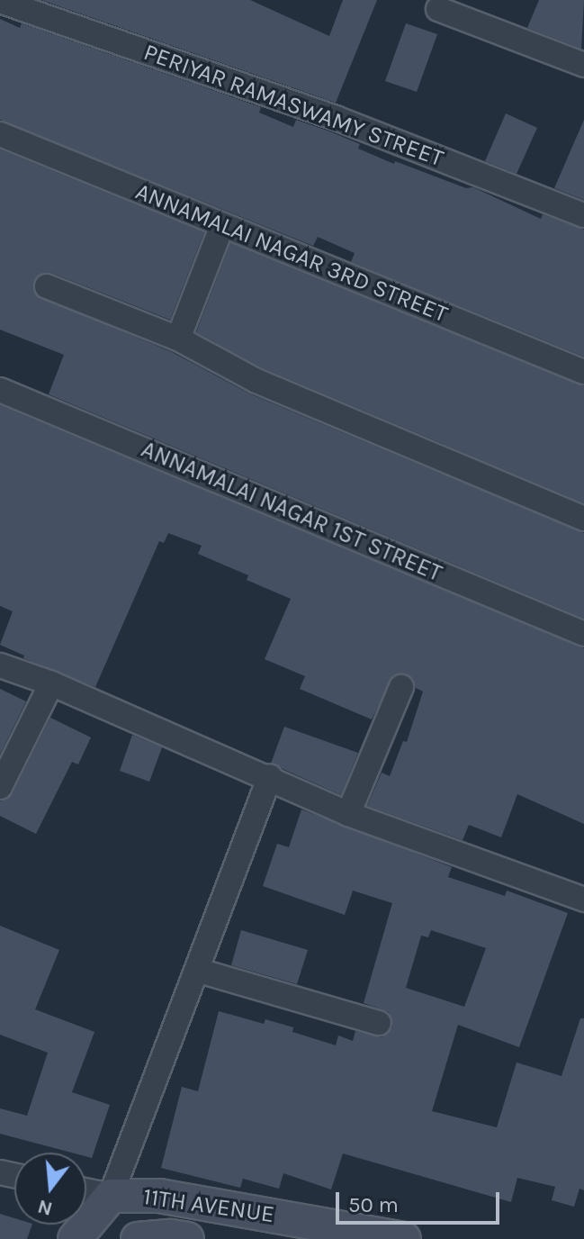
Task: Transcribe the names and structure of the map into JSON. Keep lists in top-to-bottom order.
{
  "streets": {
    "main road": ["11TH AVENUE"],
    "street": ["PERIYAR RAMASWAMY STREET", "ANNAMALAI NAGAR 3RD STREET", "ANNAMALAI NAGAR 1ST STREET"]
  },
  "scale_bar": "50 m",
  "north": "bottom"
}
